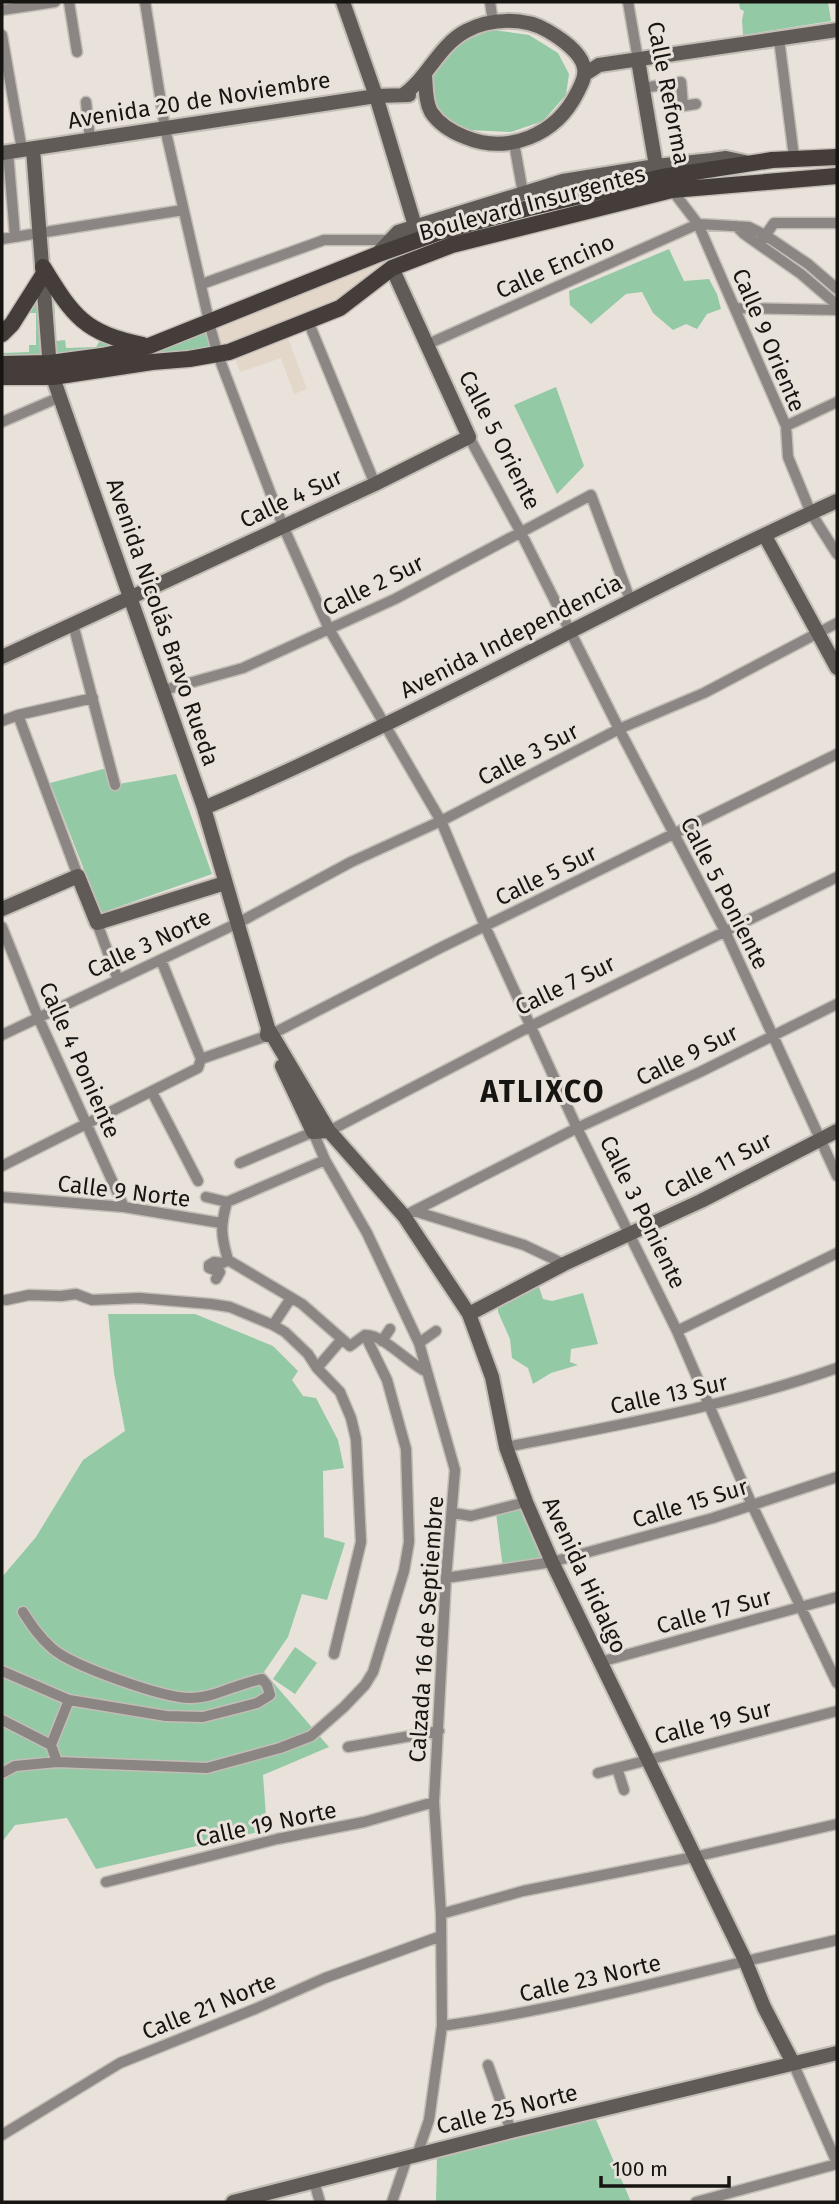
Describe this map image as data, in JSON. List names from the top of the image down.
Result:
{
  "streets": {
    "main road": ["Boulevard Insurgentes"],
    "street": [
      "Calle Reforma",
      "Avenida 20 de Noviembre",
      "Calle Encino",
      "Calle 9 Oriente",
      "Calle 5 Oriente",
      "Calle 4 Sur",
      "Calle 2 Sur",
      "Avenida Nicolás Bravo Rueda",
      "Avenida Independencia",
      "Calle 3 Sur",
      "Calle 5 Sur",
      "Calle 5 Poniente",
      "Calle 3 Norte",
      "Calle 7 Sur",
      "Calle 9 Sur",
      "Calle 4 Poniente",
      "Calle 11 Sur",
      "Calle 9 Norte",
      "Calle 3 Poniente",
      "Calle 13 Sur",
      "Calle 15 Sur",
      "Avenida Hidalgo",
      "Calle 17 Sur",
      "Calzada 16 de Septiembre",
      "Calle 19 Sur",
      "Calle 19 Norte",
      "Calle 23 Norte",
      "Calle 21 Norte",
      "Calle 25 Norte"
    ]
  },
  "crossings": [
    ["Calle Reforma", "Boulevard Insurgentes"],
    ["Calle Reforma", "Calle 9 Oriente"],
    ["Avenida 20 de Noviembre", "Avenida Nicolás Bravo Rueda"],
    ["Avenida 20 de Noviembre", "Calle 3 Poniente"],
    ["Boulevard Insurgentes", "Calle 9 Oriente"],
    ["Boulevard Insurgentes", "Calle 5 Oriente"],
    ["Boulevard Insurgentes", "Avenida Nicolás Bravo Rueda"],
    ["Boulevard Insurgentes", "Calle 3 Poniente"],
    ["Calle Encino", "Calle 9 Oriente"],
    ["Calle Encino", "Calle 5 Oriente"],
    ["Calle 9 Oriente", "Avenida Independencia"],
    ["Calle 5 Oriente", "Calle 4 Sur"],
    ["Calle 5 Oriente", "Calle 2 Sur"],
    ["Calle 5 Oriente", "Avenida Independencia"],
    ["Calle 5 Oriente", "Calle 5 Poniente"],
    ["Calle 4 Sur", "Avenida Nicolás Bravo Rueda"],
    ["Calle 4 Sur", "Calle 3 Poniente"],
    ["Calle 2 Sur", "Avenida Nicolás Bravo Rueda"],
    ["Calle 2 Sur", "Avenida Independencia"],
    ["Calle 2 Sur", "Calle 3 Poniente"],
    ["Avenida Nicolás Bravo Rueda", "Avenida Independencia"],
    ["Avenida Nicolás Bravo Rueda", "Avenida Hidalgo"],
    ["Avenida Independencia", "Calle 5 Poniente"],
    ["Avenida Independencia", "Calle 3 Poniente"],
    ["Calle 3 Sur", "Calle 5 Poniente"],
    ["Calle 3 Sur", "Calle 3 Norte"],
    ["Calle 3 Sur", "Calle 3 Poniente"],
    ["Calle 3 Sur", "Avenida Hidalgo"],
    ["Calle 5 Sur", "Calle 5 Poniente"],
    ["Calle 5 Sur", "Calle 4 Poniente"],
    ["Calle 5 Sur", "Calle 3 Poniente"],
    ["Calle 5 Sur", "Avenida Hidalgo"],
    ["Calle 5 Poniente", "Calle 7 Sur"],
    ["Calle 5 Poniente", "Calle 9 Sur"],
    ["Calle 5 Poniente", "Calle 11 Sur"],
    ["Calle 3 Norte", "Calle 4 Poniente"],
    ["Calle 3 Norte", "Avenida Hidalgo"],
    ["Calle 7 Sur", "Calle 3 Poniente"],
    ["Calle 7 Sur", "Avenida Hidalgo"],
    ["Calle 7 Sur", "Calzada 16 de Septiembre"],
    ["Calle 9 Sur", "Calle 3 Poniente"],
    ["Calle 9 Sur", "Avenida Hidalgo"],
    ["Calle 4 Poniente", "Calle 9 Norte"],
    ["Calle 11 Sur", "Calle 3 Poniente"],
    ["Calle 11 Sur", "Avenida Hidalgo"],
    ["Calle 3 Poniente", "Calle 13 Sur"],
    ["Calle 3 Poniente", "Calle 15 Sur"],
    ["Calle 3 Poniente", "Calle 17 Sur"],
    ["Calle 13 Sur", "Avenida Hidalgo"],
    ["Calle 15 Sur", "Avenida Hidalgo"],
    ["Calle 15 Sur", "Calzada 16 de Septiembre"],
    ["Avenida Hidalgo", "Calle 17 Sur"],
    ["Avenida Hidalgo", "Calzada 16 de Septiembre"],
    ["Avenida Hidalgo", "Calle 19 Sur"],
    ["Avenida Hidalgo", "Calle 23 Norte"],
    ["Avenida Hidalgo", "Calle 25 Norte"],
    ["Calzada 16 de Septiembre", "Calle 19 Norte"],
    ["Calzada 16 de Septiembre", "Calle 23 Norte"],
    ["Calzada 16 de Septiembre", "Calle 21 Norte"],
    ["Calzada 16 de Septiembre", "Calle 25 Norte"]
  ],
  "districts": ["ATLIXCO"],
  "scale_bar": "100 m"
}
